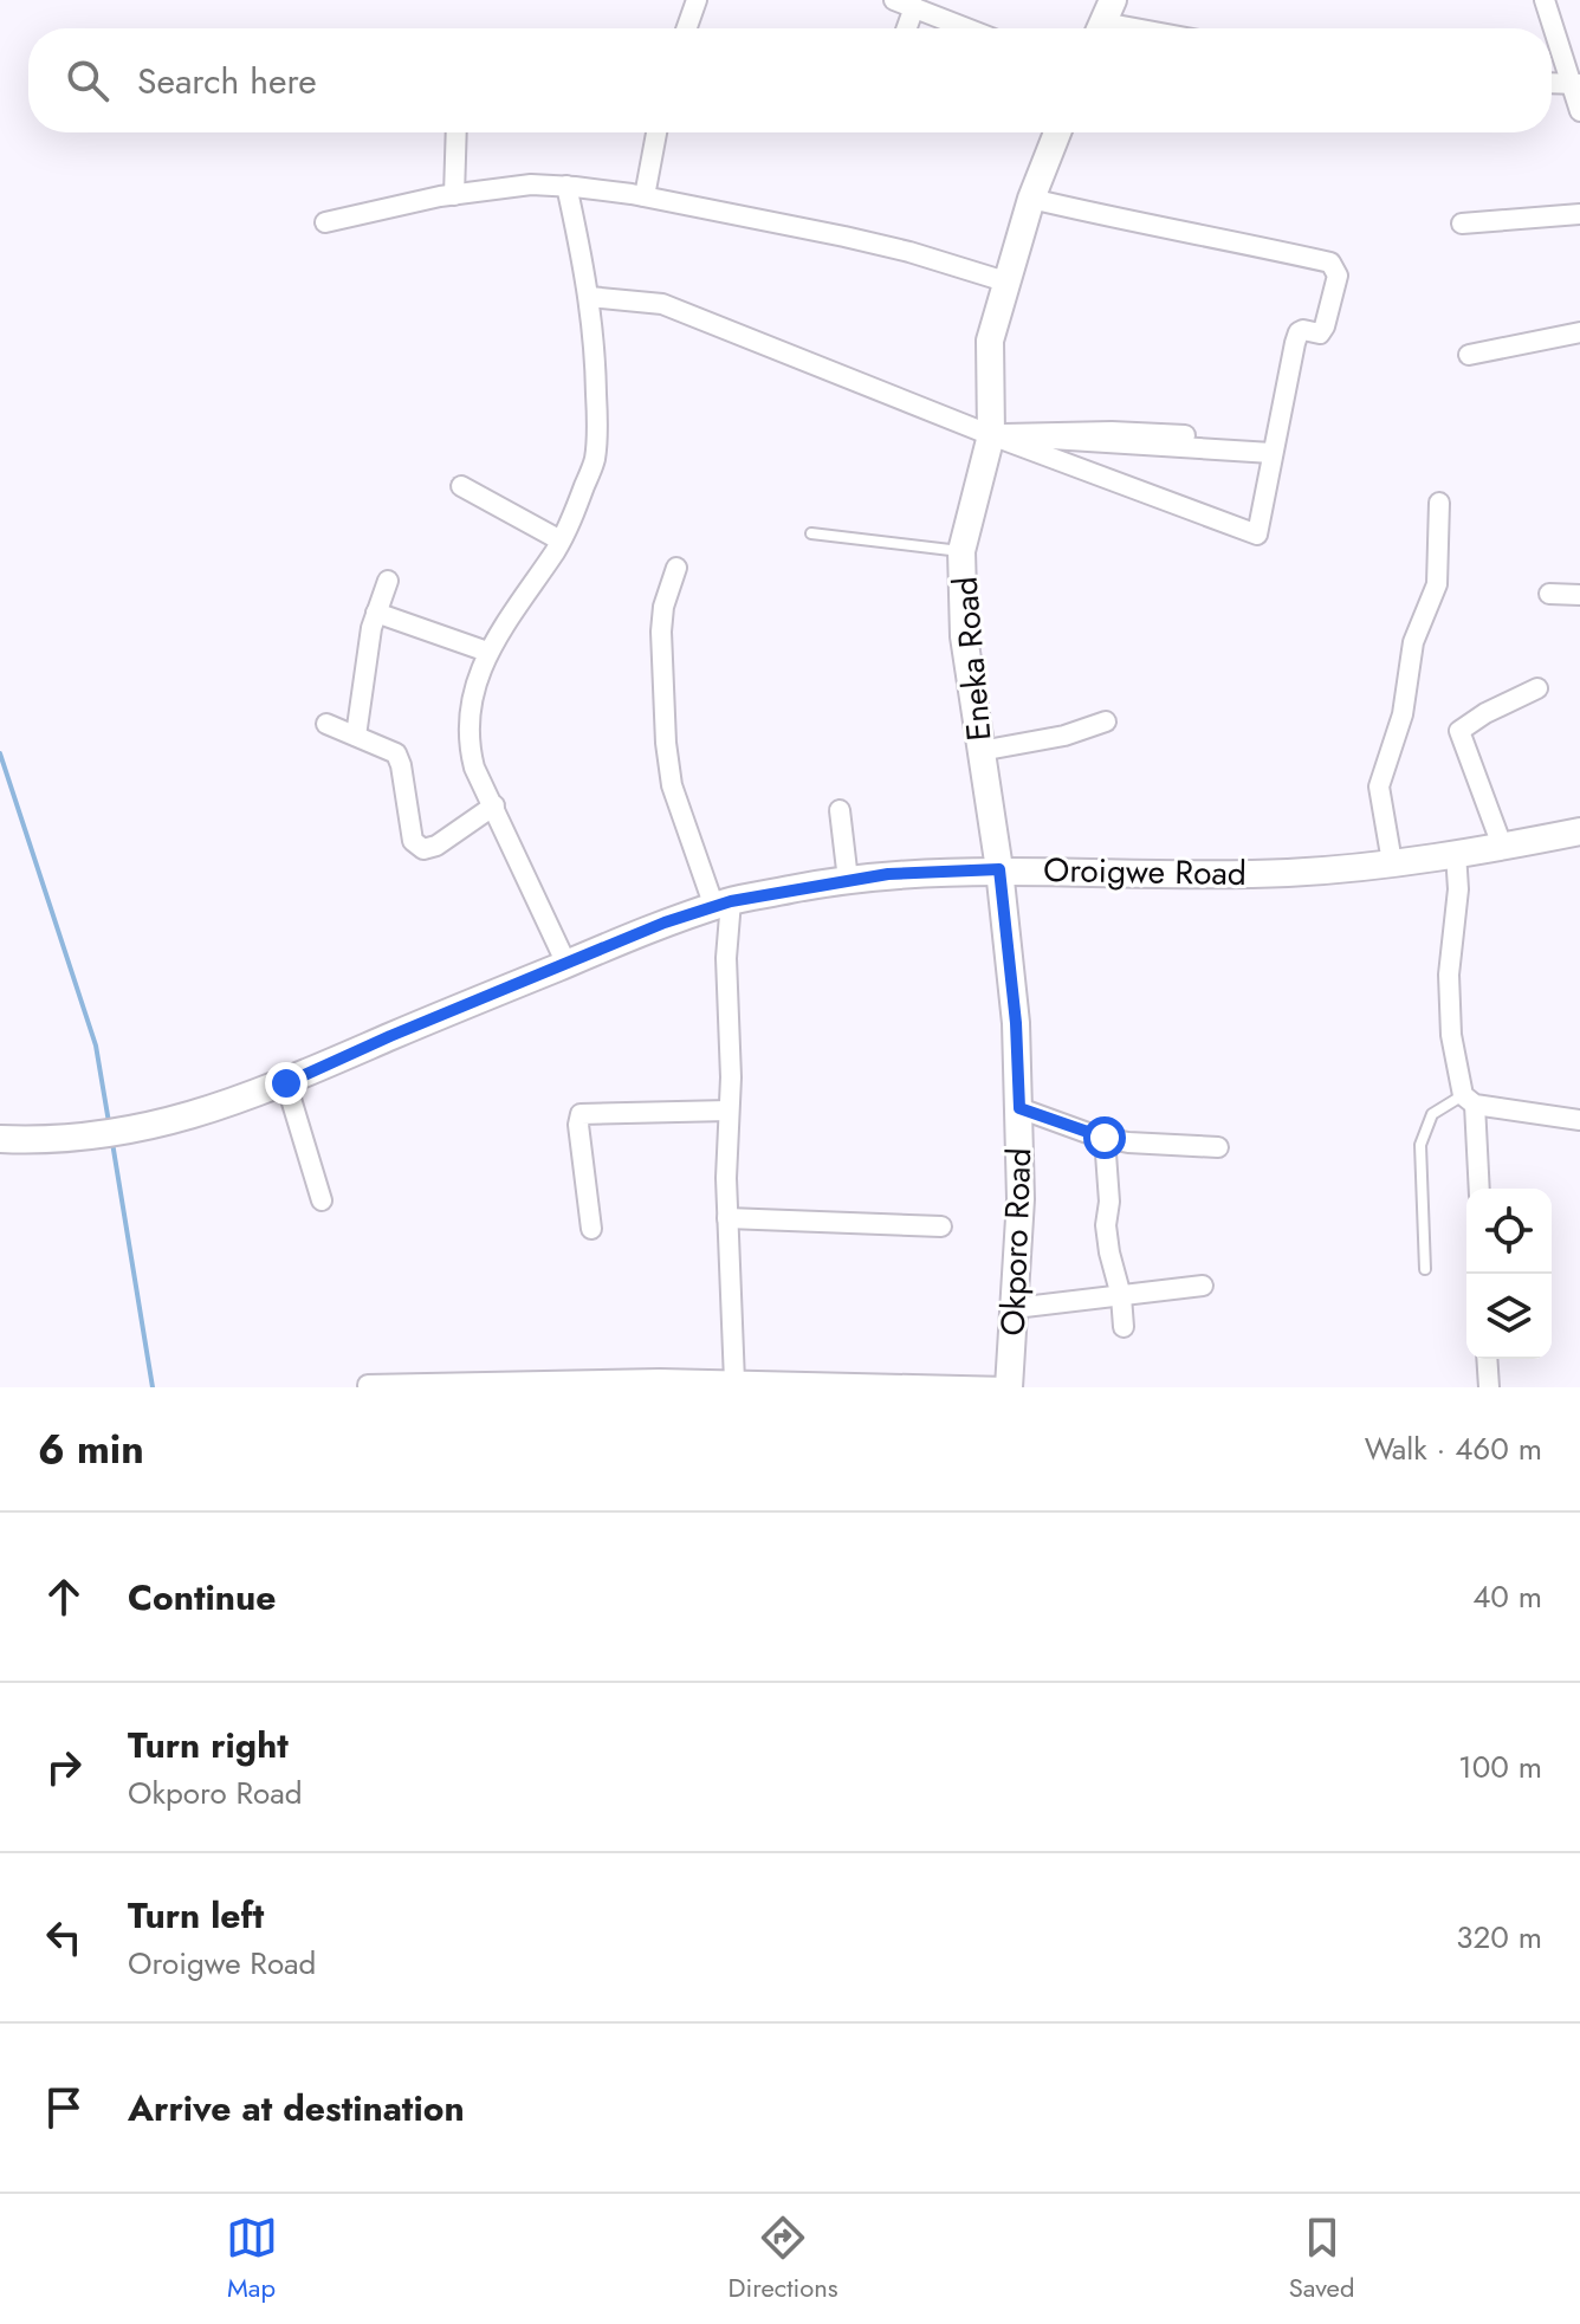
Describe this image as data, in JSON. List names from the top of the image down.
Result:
{
  "streets": {
    "street": ["Eneka Road", "Oroigwe Road", "Okporo Road"]
  },
  "crossings": [
    ["Eneka Road", "Oroigwe Road"],
    ["Eneka Road", "Okporo Road"],
    ["Oroigwe Road", "Okporo Road"]
  ],
  "page": {
    "search": "Search here",
    "heading": ["6 min", "Walk · 460 m"],
    "list": [
      ["Continue", "40 m"],
      ["Turn right", "Okporo Road", "100 m"],
      ["Turn left", "Oroigwe Road", "320 m"],
      "Arrive at destination"
    ],
    "nav": ["Map", "Directions", "Saved"]
  }
}
